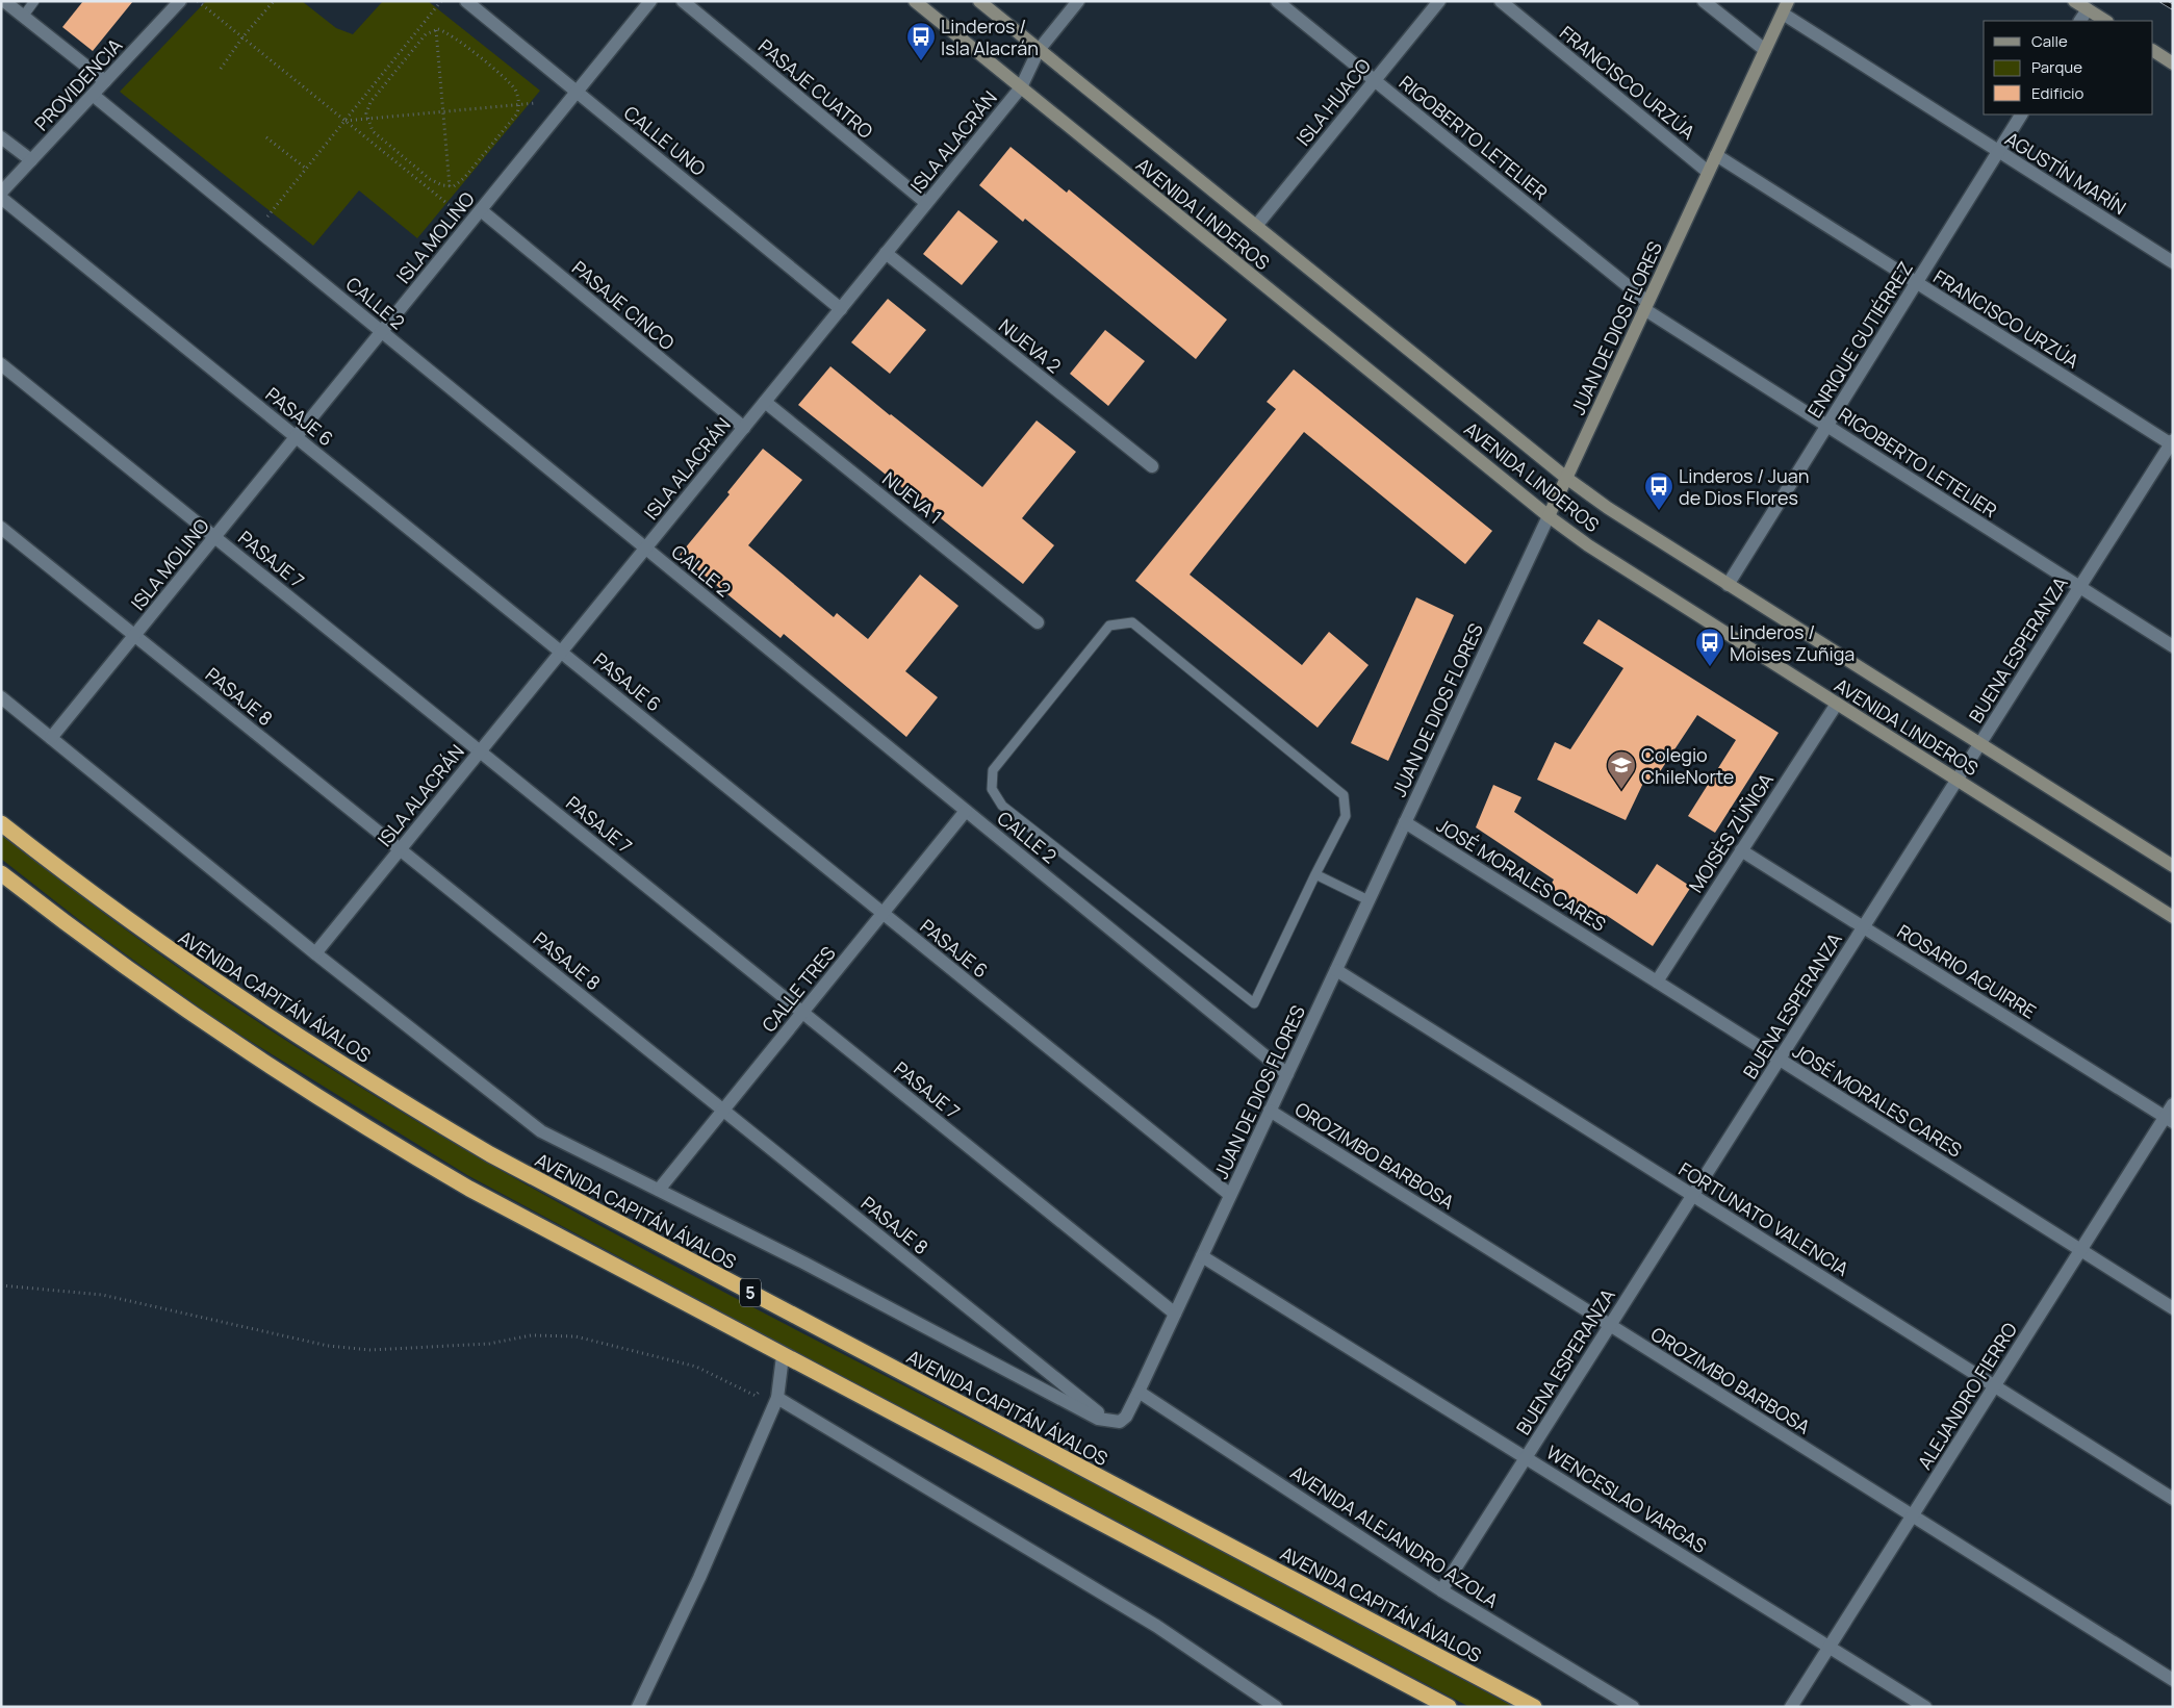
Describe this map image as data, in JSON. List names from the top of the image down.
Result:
{
  "streets": {
    "highway": ["AVENIDA CAPITÁN ÁVALOS", "5"],
    "street": [
      "FRANCISCO URZÚA",
      "PROVIDENCIA",
      "PASAJE CUATRO",
      "ISLA HUACO",
      "RIGOBERTO LETELIER",
      "CALLE UNO",
      "ISLA ALACRÁN",
      "AGUSTÍN MARÍN",
      "AVENIDA LINDEROS",
      "ISLA MOLINO",
      "CALLE 2",
      "PASAJE CINCO",
      "JUAN DE DIOS FLORES",
      "ENRIQUE GUTIÉRREZ",
      "NUEVA 2",
      "PASAJE 6",
      "NUEVA 1",
      "PASAJE 7",
      "BUENA ESPERANZA",
      "PASAJE 8",
      "MOISÈS ZÙÑIGA",
      "JOSÉ MORALES CARES",
      "ROSARIO AGUIRRE",
      "CALLE TRES",
      "OROZIMBO BARBOSA",
      "FORTUNATO VALENCIA",
      "ALEJANDRO FIERRO",
      "WENCESLAO VARGAS",
      "AVENIDA ALEJANDRO AZOLA"
    ]
  },
  "crossings": [
    ["FRANCISCO URZÚA", "JUAN DE DIOS FLORES"],
    ["FRANCISCO URZÚA", "ENRIQUE GUTIÉRREZ"],
    ["FRANCISCO URZÚA", "BUENA ESPERANZA"],
    ["PROVIDENCIA", "CALLE 2"],
    ["PASAJE CUATRO", "ISLA ALACRÁN"],
    ["ISLA HUACO", "RIGOBERTO LETELIER"],
    ["ISLA HUACO", "AVENIDA LINDEROS"],
    ["RIGOBERTO LETELIER", "JUAN DE DIOS FLORES"],
    ["RIGOBERTO LETELIER", "ENRIQUE GUTIÉRREZ"],
    ["RIGOBERTO LETELIER", "BUENA ESPERANZA"],
    ["CALLE UNO", "ISLA ALACRÁN"],
    ["CALLE UNO", "ISLA MOLINO"],
    ["ISLA ALACRÁN", "AVENIDA LINDEROS"],
    ["ISLA ALACRÁN", "CALLE 2"],
    ["ISLA ALACRÁN", "PASAJE CINCO"],
    ["ISLA ALACRÁN", "NUEVA 2"],
    ["ISLA ALACRÁN", "PASAJE 6"],
    ["ISLA ALACRÁN", "NUEVA 1"],
    ["ISLA ALACRÁN", "PASAJE 7"],
    ["ISLA ALACRÁN", "PASAJE 8"],
    ["ISLA ALACRÁN", "AVENIDA CAPITÁN ÁVALOS"],
    ["AGUSTÍN MARÍN", "JUAN DE DIOS FLORES"],
    ["AGUSTÍN MARÍN", "ENRIQUE GUTIÉRREZ"],
    ["AVENIDA LINDEROS", "JUAN DE DIOS FLORES"],
    ["AVENIDA LINDEROS", "ENRIQUE GUTIÉRREZ"],
    ["AVENIDA LINDEROS", "BUENA ESPERANZA"],
    ["AVENIDA LINDEROS", "MOISÈS ZÙÑIGA"],
    ["ISLA MOLINO", "CALLE 2"],
    ["ISLA MOLINO", "PASAJE CINCO"],
    ["ISLA MOLINO", "PASAJE 6"],
    ["ISLA MOLINO", "PASAJE 7"],
    ["ISLA MOLINO", "PASAJE 8"],
    ["ISLA MOLINO", "AVENIDA CAPITÁN ÁVALOS"],
    ["CALLE 2", "JUAN DE DIOS FLORES"],
    ["CALLE 2", "CALLE TRES"],
    ["JUAN DE DIOS FLORES", "PASAJE 6"],
    ["JUAN DE DIOS FLORES", "PASAJE 7"],
    ["JUAN DE DIOS FLORES", "PASAJE 8"],
    ["JUAN DE DIOS FLORES", "JOSÉ MORALES CARES"],
    ["JUAN DE DIOS FLORES", "AVENIDA CAPITÁN ÁVALOS"],
    ["JUAN DE DIOS FLORES", "OROZIMBO BARBOSA"],
    ["JUAN DE DIOS FLORES", "FORTUNATO VALENCIA"],
    ["JUAN DE DIOS FLORES", "WENCESLAO VARGAS"],
    ["JUAN DE DIOS FLORES", "AVENIDA ALEJANDRO AZOLA"],
    ["PASAJE 6", "CALLE TRES"],
    ["PASAJE 7", "CALLE TRES"],
    ["BUENA ESPERANZA", "JOSÉ MORALES CARES"],
    ["BUENA ESPERANZA", "ROSARIO AGUIRRE"],
    ["BUENA ESPERANZA", "OROZIMBO BARBOSA"],
    ["BUENA ESPERANZA", "FORTUNATO VALENCIA"],
    ["BUENA ESPERANZA", "WENCESLAO VARGAS"],
    ["BUENA ESPERANZA", "AVENIDA ALEJANDRO AZOLA"],
    ["PASAJE 8", "CALLE TRES"],
    ["PASAJE 8", "AVENIDA CAPITÁN ÁVALOS"],
    ["MOISÈS ZÙÑIGA", "JOSÉ MORALES CARES"],
    ["MOISÈS ZÙÑIGA", "ROSARIO AGUIRRE"],
    ["JOSÉ MORALES CARES", "ALEJANDRO FIERRO"],
    ["ROSARIO AGUIRRE", "ALEJANDRO FIERRO"],
    ["CALLE TRES", "AVENIDA CAPITÁN ÁVALOS"],
    ["OROZIMBO BARBOSA", "ALEJANDRO FIERRO"],
    ["FORTUNATO VALENCIA", "ALEJANDRO FIERRO"],
    ["ALEJANDRO FIERRO", "WENCESLAO VARGAS"]
  ],
  "places": {
    "bus stop": ["Linderos / Isla Alacrán", "Linderos / Juan de Dios Flores", "Linderos / Moises Zuñiga"],
    "school or university": ["Colegio ChileNorte"]
  },
  "legend": ["Calle", "Parque", "Edificio"]
}
